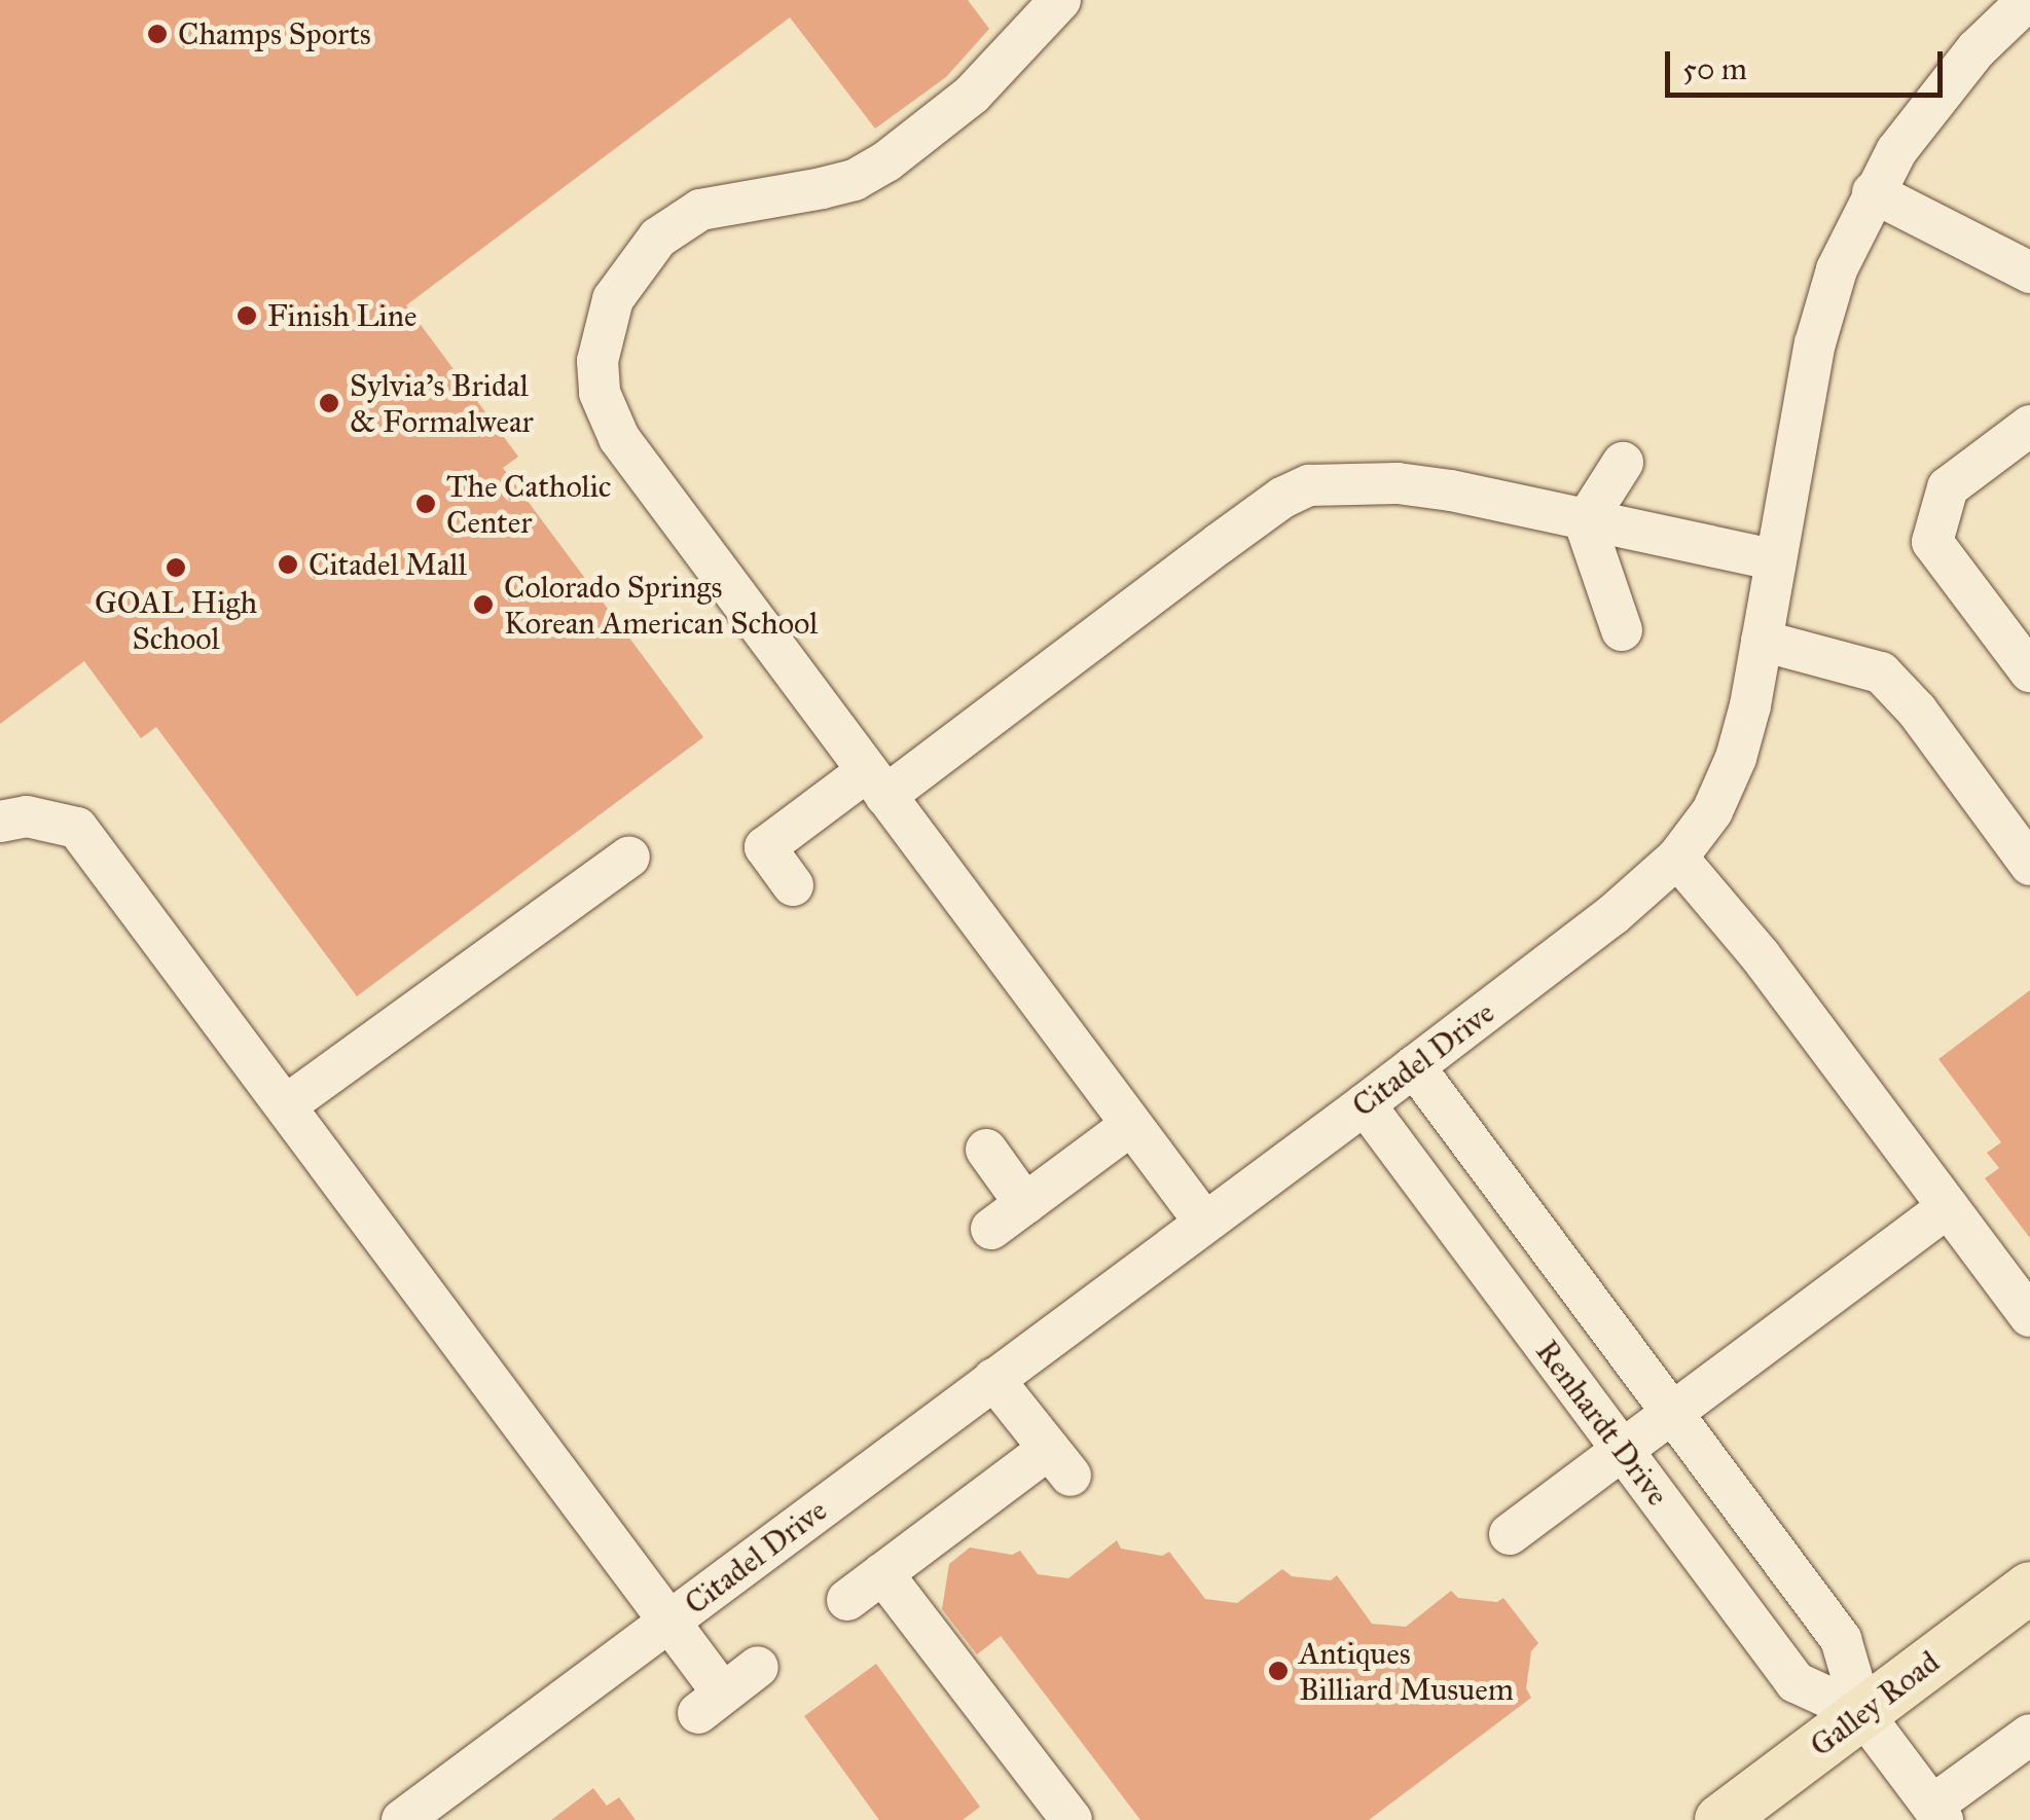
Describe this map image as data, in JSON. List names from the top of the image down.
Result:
{
  "streets": {
    "main road": ["Galley Road"],
    "street": ["Citadel Drive", "Renhardt Drive"]
  },
  "crossings": [
    ["Citadel Drive", "Renhardt Drive"],
    ["Renhardt Drive", "Galley Road"]
  ],
  "places": [
    "Champs Sports",
    "Finish Line",
    "Sylvia's Bridal & Formalwear",
    "The Catholic Center",
    "Citadel Mall",
    "GOAL High School",
    "Colorado Springs Korean American School",
    "Antiques Billiard Musuem"
  ],
  "scale_bar": "50 m"
}
